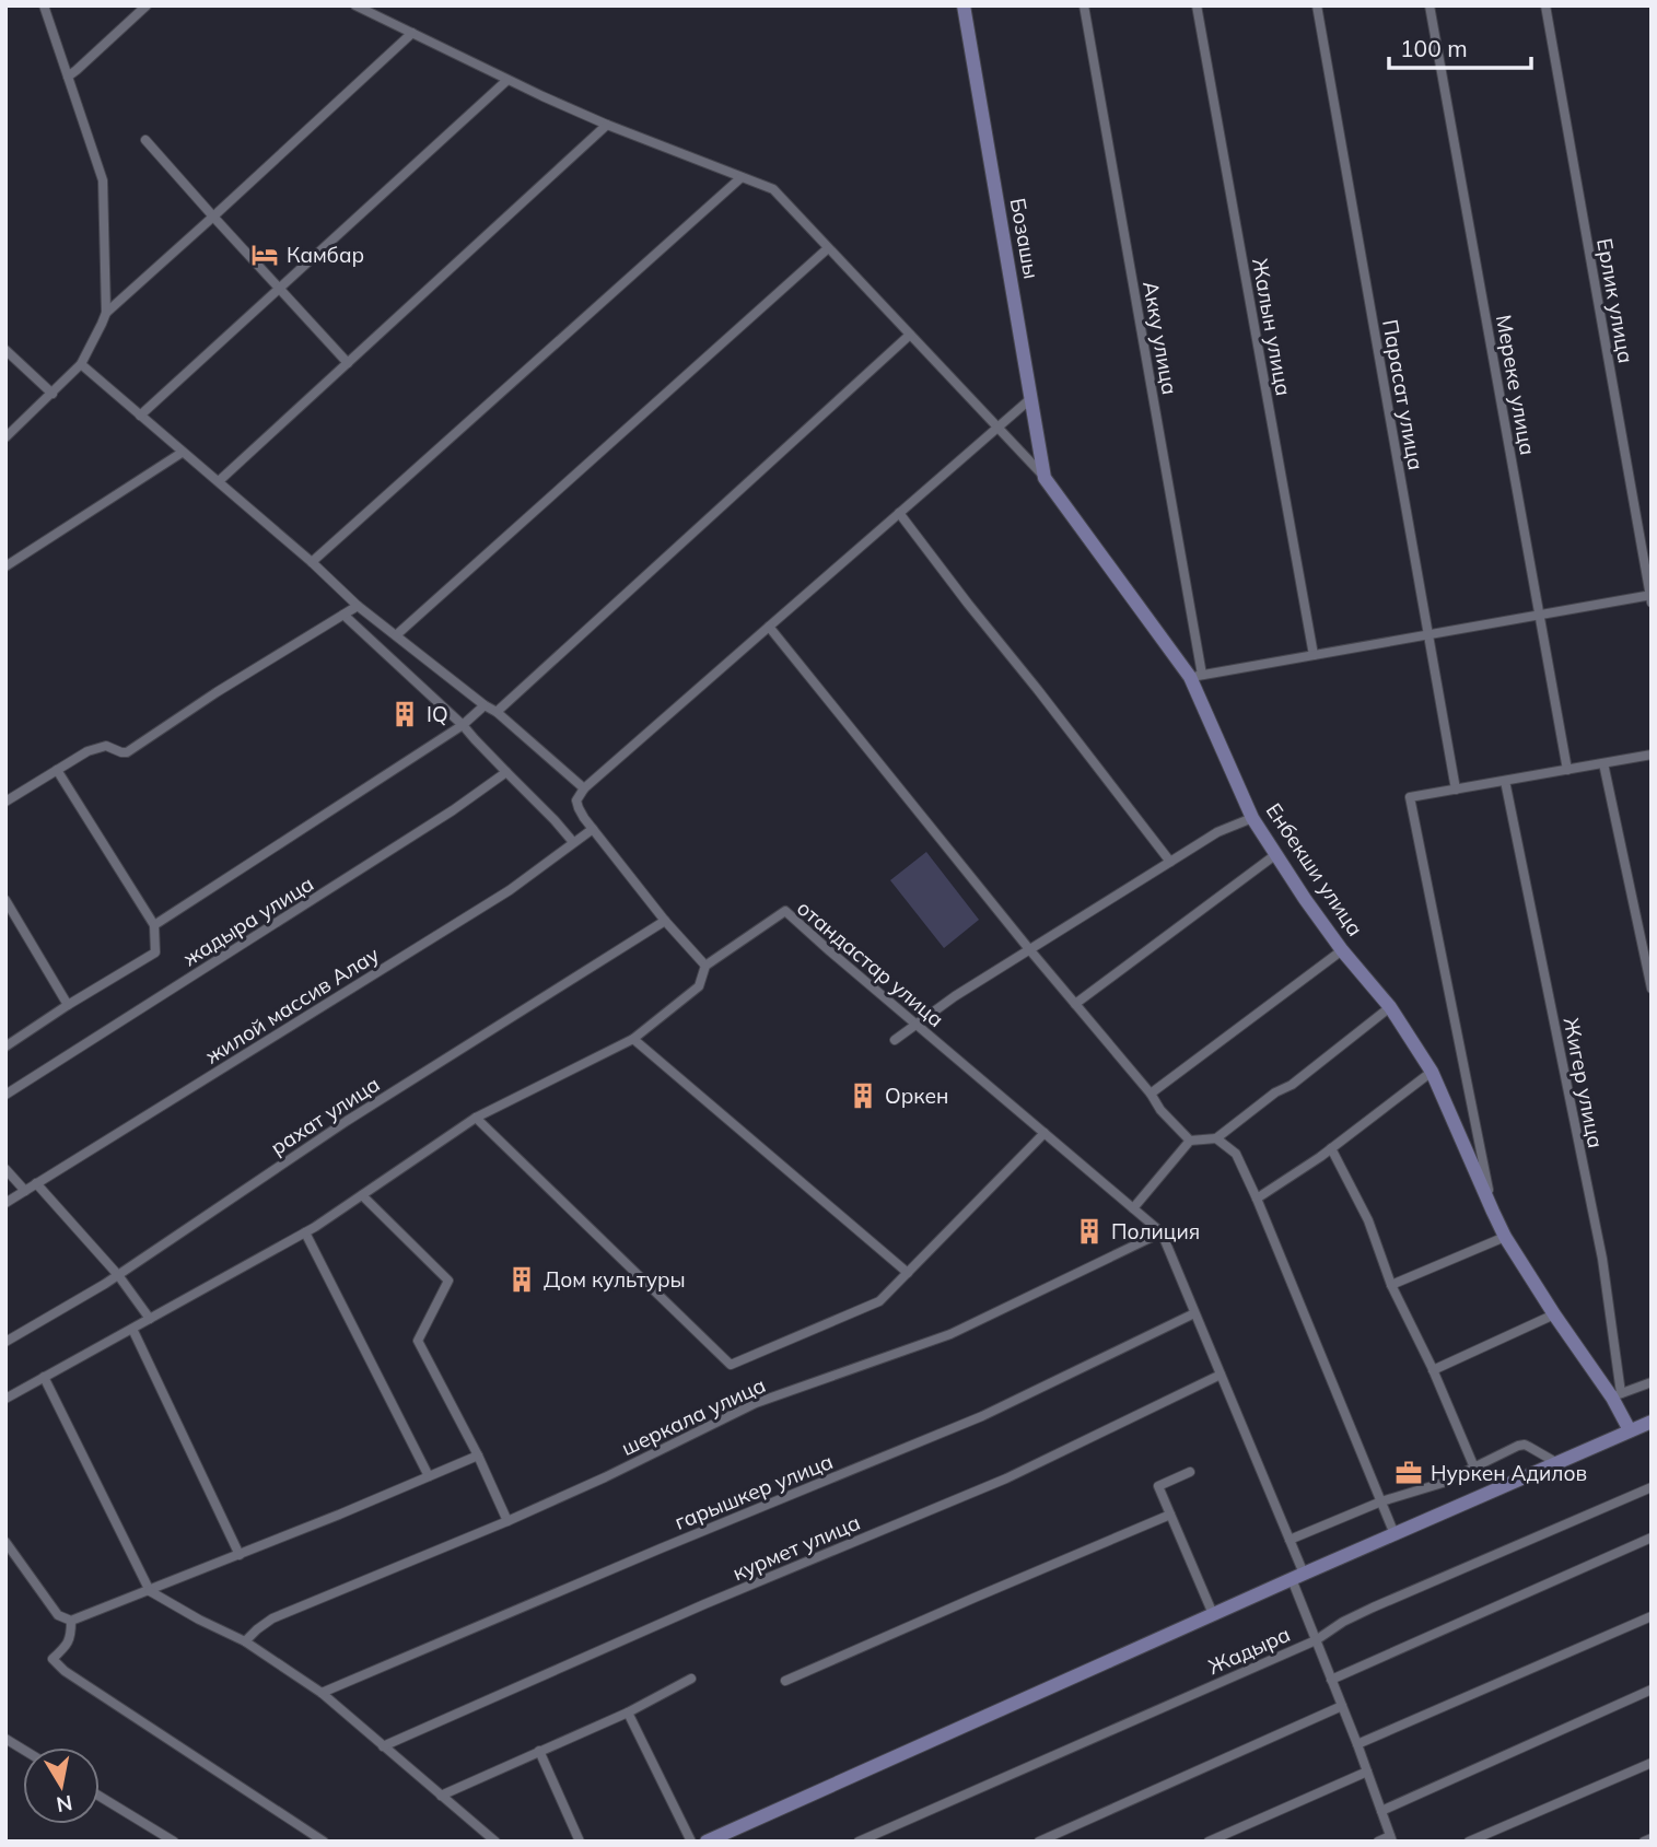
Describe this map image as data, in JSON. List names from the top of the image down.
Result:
{
  "streets": {
    "street": [
      "Бозашы",
      "Ерлик улица",
      "Жалын улица",
      "Акку улица",
      "Мереке улица",
      "Парасат улица",
      "Енбекши улица",
      "жадыра улица",
      "отандастар улица",
      "жилой массив Алау",
      "Жигер улица",
      "рахат улица",
      "шеркала улица",
      "гарышкер улица",
      "курмет улица",
      "Жадыра"
    ]
  },
  "crossings": [
    ["Бозашы", "Енбекши улица"],
    ["Акку улица", "Енбекши улица"],
    ["Парасат улица", "Енбекши улица"],
    ["Енбекши улица", "Жигер улица"],
    ["отандастар улица", "шеркала улица"]
  ],
  "places": {
    "hotel": ["Камбар"],
    "building": [
      "IQ",
      "Оркен",
      "Полиция",
      "Дом культуры"
    ],
    "office": ["Нуркен Адилов"]
  },
  "scale_bar": "100 m",
  "north": "bottom"
}
